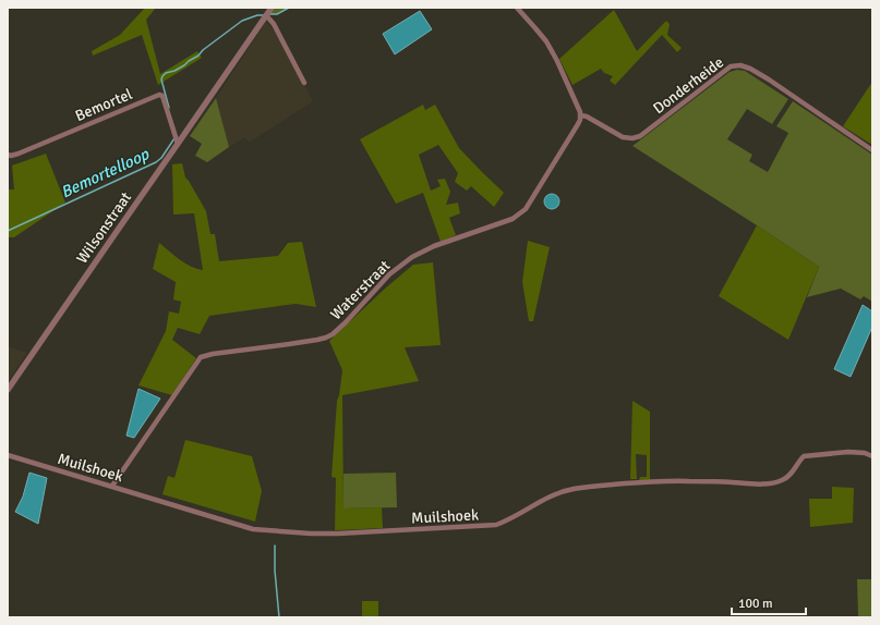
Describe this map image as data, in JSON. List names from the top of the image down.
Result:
{
  "streets": {
    "street": [
      "Donderheide",
      "Bemortel",
      "Wilsonstraat",
      "Waterstraat",
      "Muilshoek"
    ]
  },
  "crossings": [
    ["Donderheide", "Waterstraat"],
    ["Bemortel", "Wilsonstraat"],
    ["Waterstraat", "Muilshoek"]
  ],
  "water": ["Bemortelloop"],
  "scale_bar": "100 m"
}
